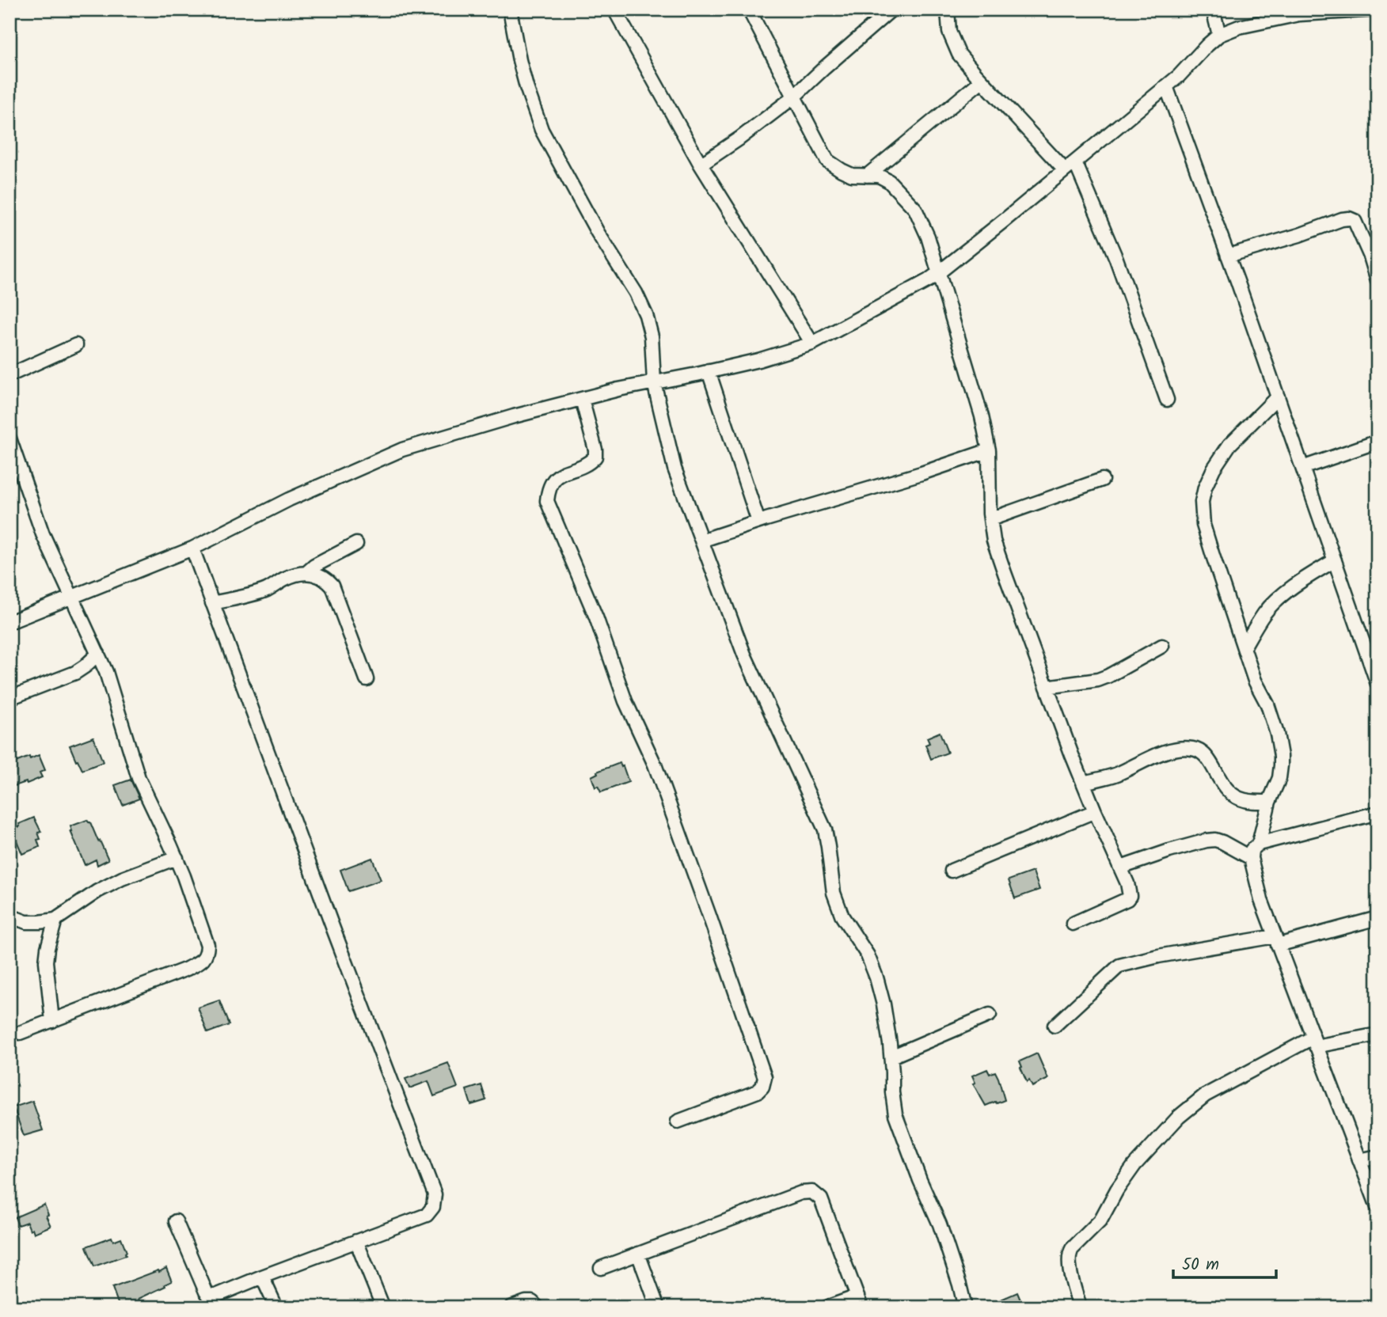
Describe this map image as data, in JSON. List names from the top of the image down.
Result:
{
  "scale_bar": "50 m"
}
